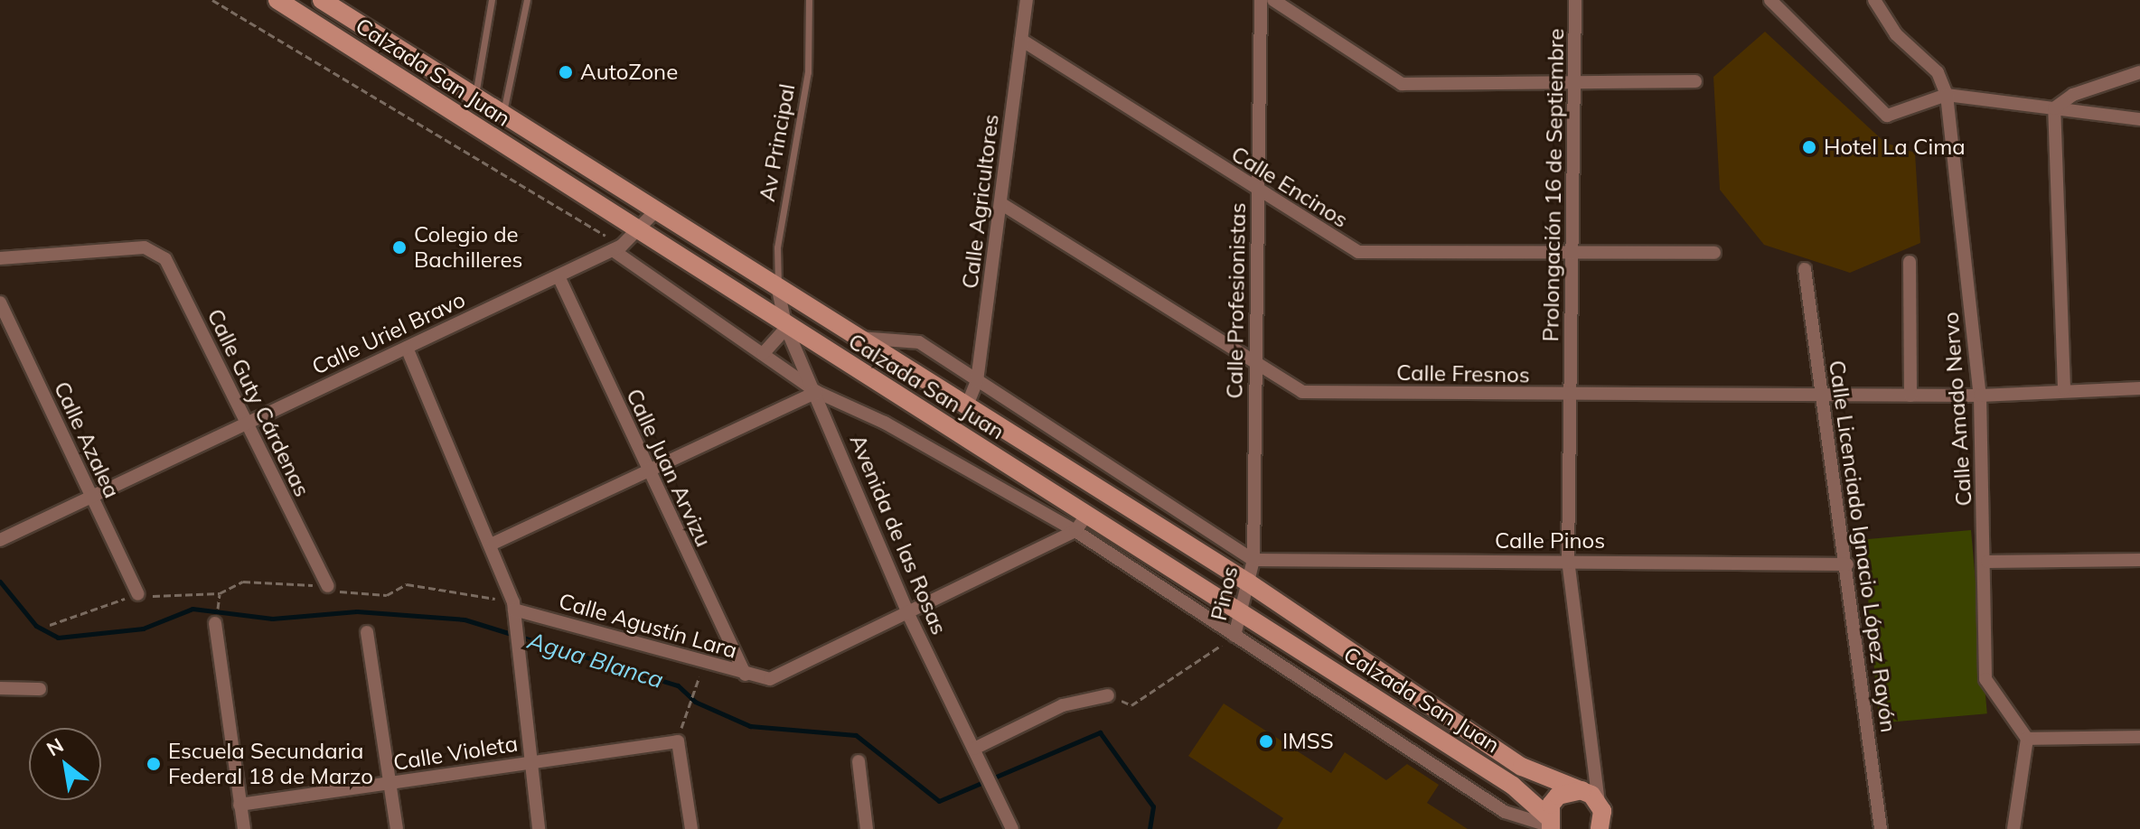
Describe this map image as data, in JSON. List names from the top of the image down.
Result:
{
  "streets": {
    "main road": ["Calzada San Juan"],
    "street": [
      "Prolongación 16 de Septiembre",
      "Calle Encinos",
      "Calle Agricultores",
      "Calle Profesionistas",
      "Calle Uriel Bravo",
      "Calle Fresnos",
      "Calle Guty Cárdenas",
      "Calle Amado Nervo",
      "Calle Azalea",
      "Calle Juan Arvizu",
      "Avenida de las Rosas",
      "Calle Pinos",
      "Calle Licenciado Ignacio López Rayón",
      "Pinos",
      "Calle Agustín Lara",
      "Calle Violeta"
    ],
    "lane": ["Av Principal"]
  },
  "crossings": [
    ["Calzada San Juan", "Av Principal"],
    ["Calzada San Juan", "Prolongación 16 de Septiembre"],
    ["Calzada San Juan", "Calle Agricultores"],
    ["Calzada San Juan", "Calle Uriel Bravo"],
    ["Calzada San Juan", "Avenida de las Rosas"],
    ["Calzada San Juan", "Pinos"],
    ["Av Principal", "Avenida de las Rosas"],
    ["Prolongación 16 de Septiembre", "Calle Encinos"],
    ["Prolongación 16 de Septiembre", "Calle Fresnos"],
    ["Prolongación 16 de Septiembre", "Calle Pinos"],
    ["Calle Encinos", "Calle Agricultores"],
    ["Calle Encinos", "Calle Profesionistas"],
    ["Calle Agricultores", "Calle Fresnos"],
    ["Calle Profesionistas", "Calle Fresnos"],
    ["Calle Profesionistas", "Calle Pinos"],
    ["Calle Profesionistas", "Pinos"],
    ["Calle Uriel Bravo", "Calle Guty Cárdenas"],
    ["Calle Uriel Bravo", "Calle Azalea"],
    ["Calle Uriel Bravo", "Calle Juan Arvizu"],
    ["Calle Fresnos", "Calle Amado Nervo"],
    ["Calle Fresnos", "Calle Licenciado Ignacio López Rayón"],
    ["Calle Juan Arvizu", "Calle Agustín Lara"],
    ["Avenida de las Rosas", "Calle Agustín Lara"],
    ["Calle Pinos", "Calle Licenciado Ignacio López Rayón"],
    ["Calle Pinos", "Pinos"]
  ],
  "water": ["Agua Blanca"],
  "places": [
    "AutoZone",
    "Hotel La Cima",
    "Colegio de Bachilleres",
    "IMSS",
    "Escuela Secundaria Federal 18 de Marzo"
  ],
  "north": "top left"
}
